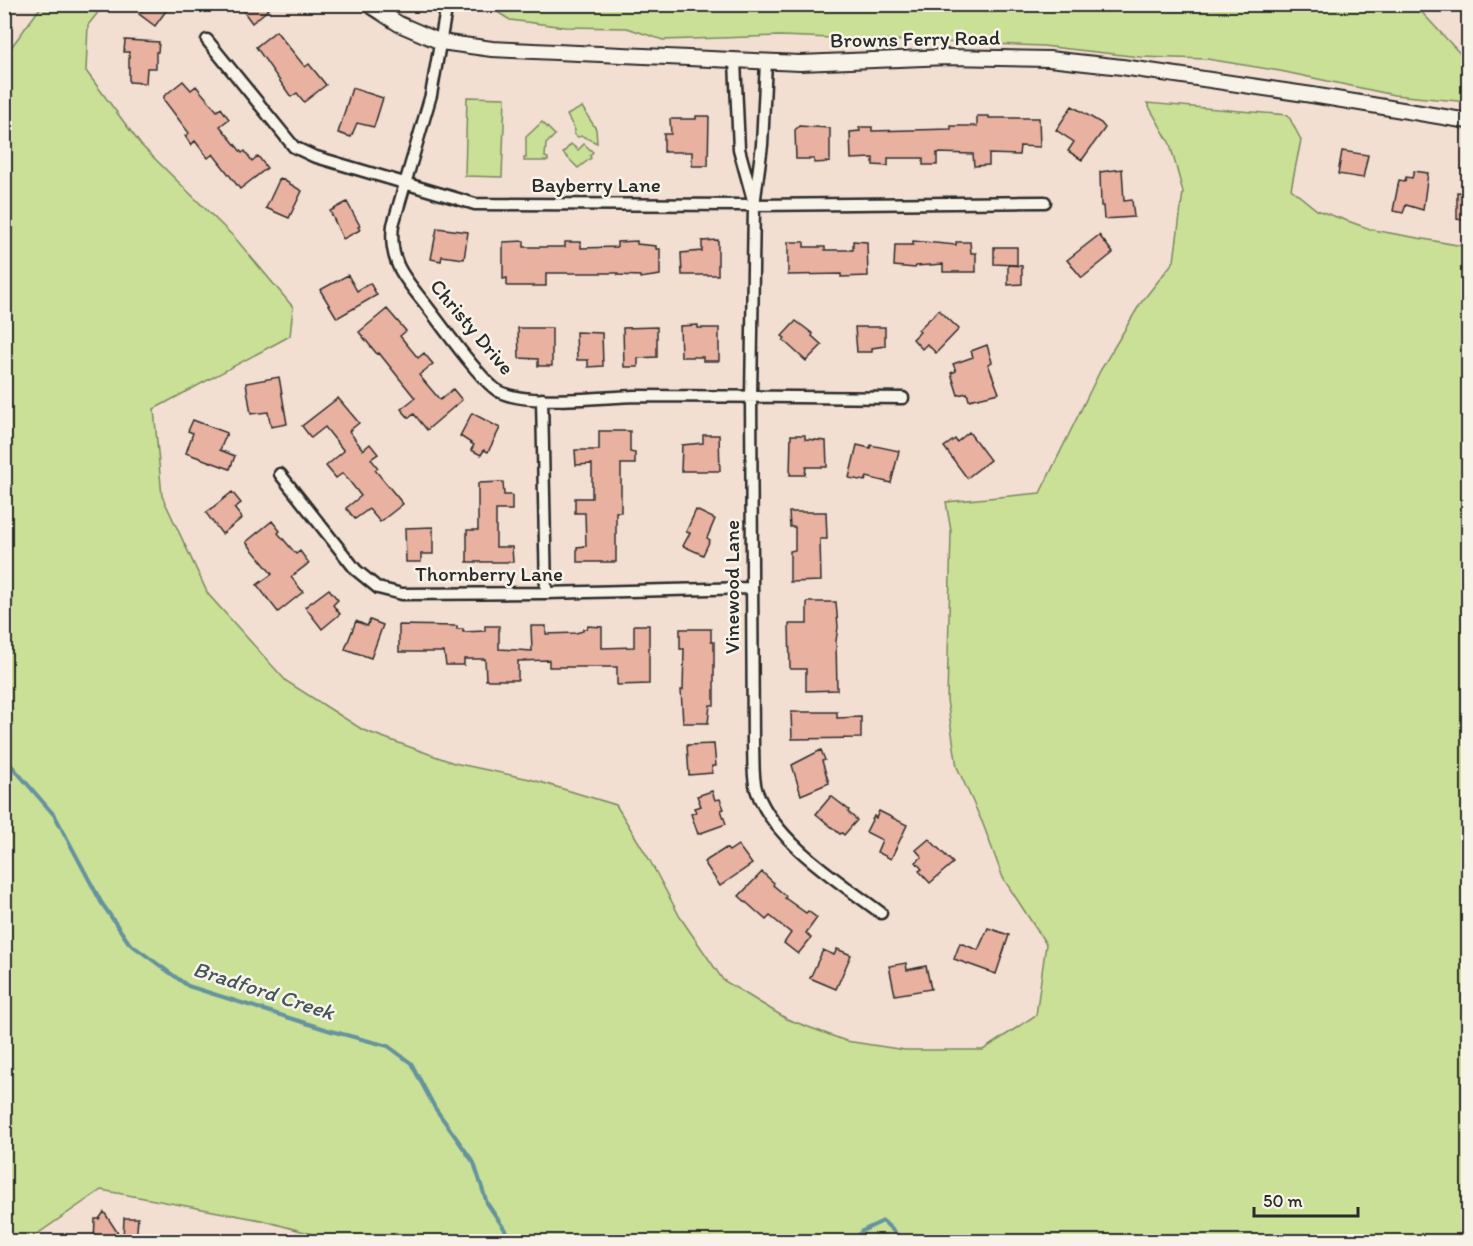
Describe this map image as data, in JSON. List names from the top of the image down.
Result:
{
  "streets": {
    "street": [
      "Browns Ferry Road",
      "Bayberry Lane",
      "Christy Drive",
      "Thornberry Lane",
      "Vinewood Lane"
    ]
  },
  "crossings": [
    ["Browns Ferry Road", "Christy Drive"],
    ["Browns Ferry Road", "Vinewood Lane"],
    ["Bayberry Lane", "Christy Drive"],
    ["Bayberry Lane", "Vinewood Lane"],
    ["Christy Drive", "Vinewood Lane"],
    ["Thornberry Lane", "Vinewood Lane"]
  ],
  "water": ["Bradford Creek"],
  "scale_bar": "50 m"
}
